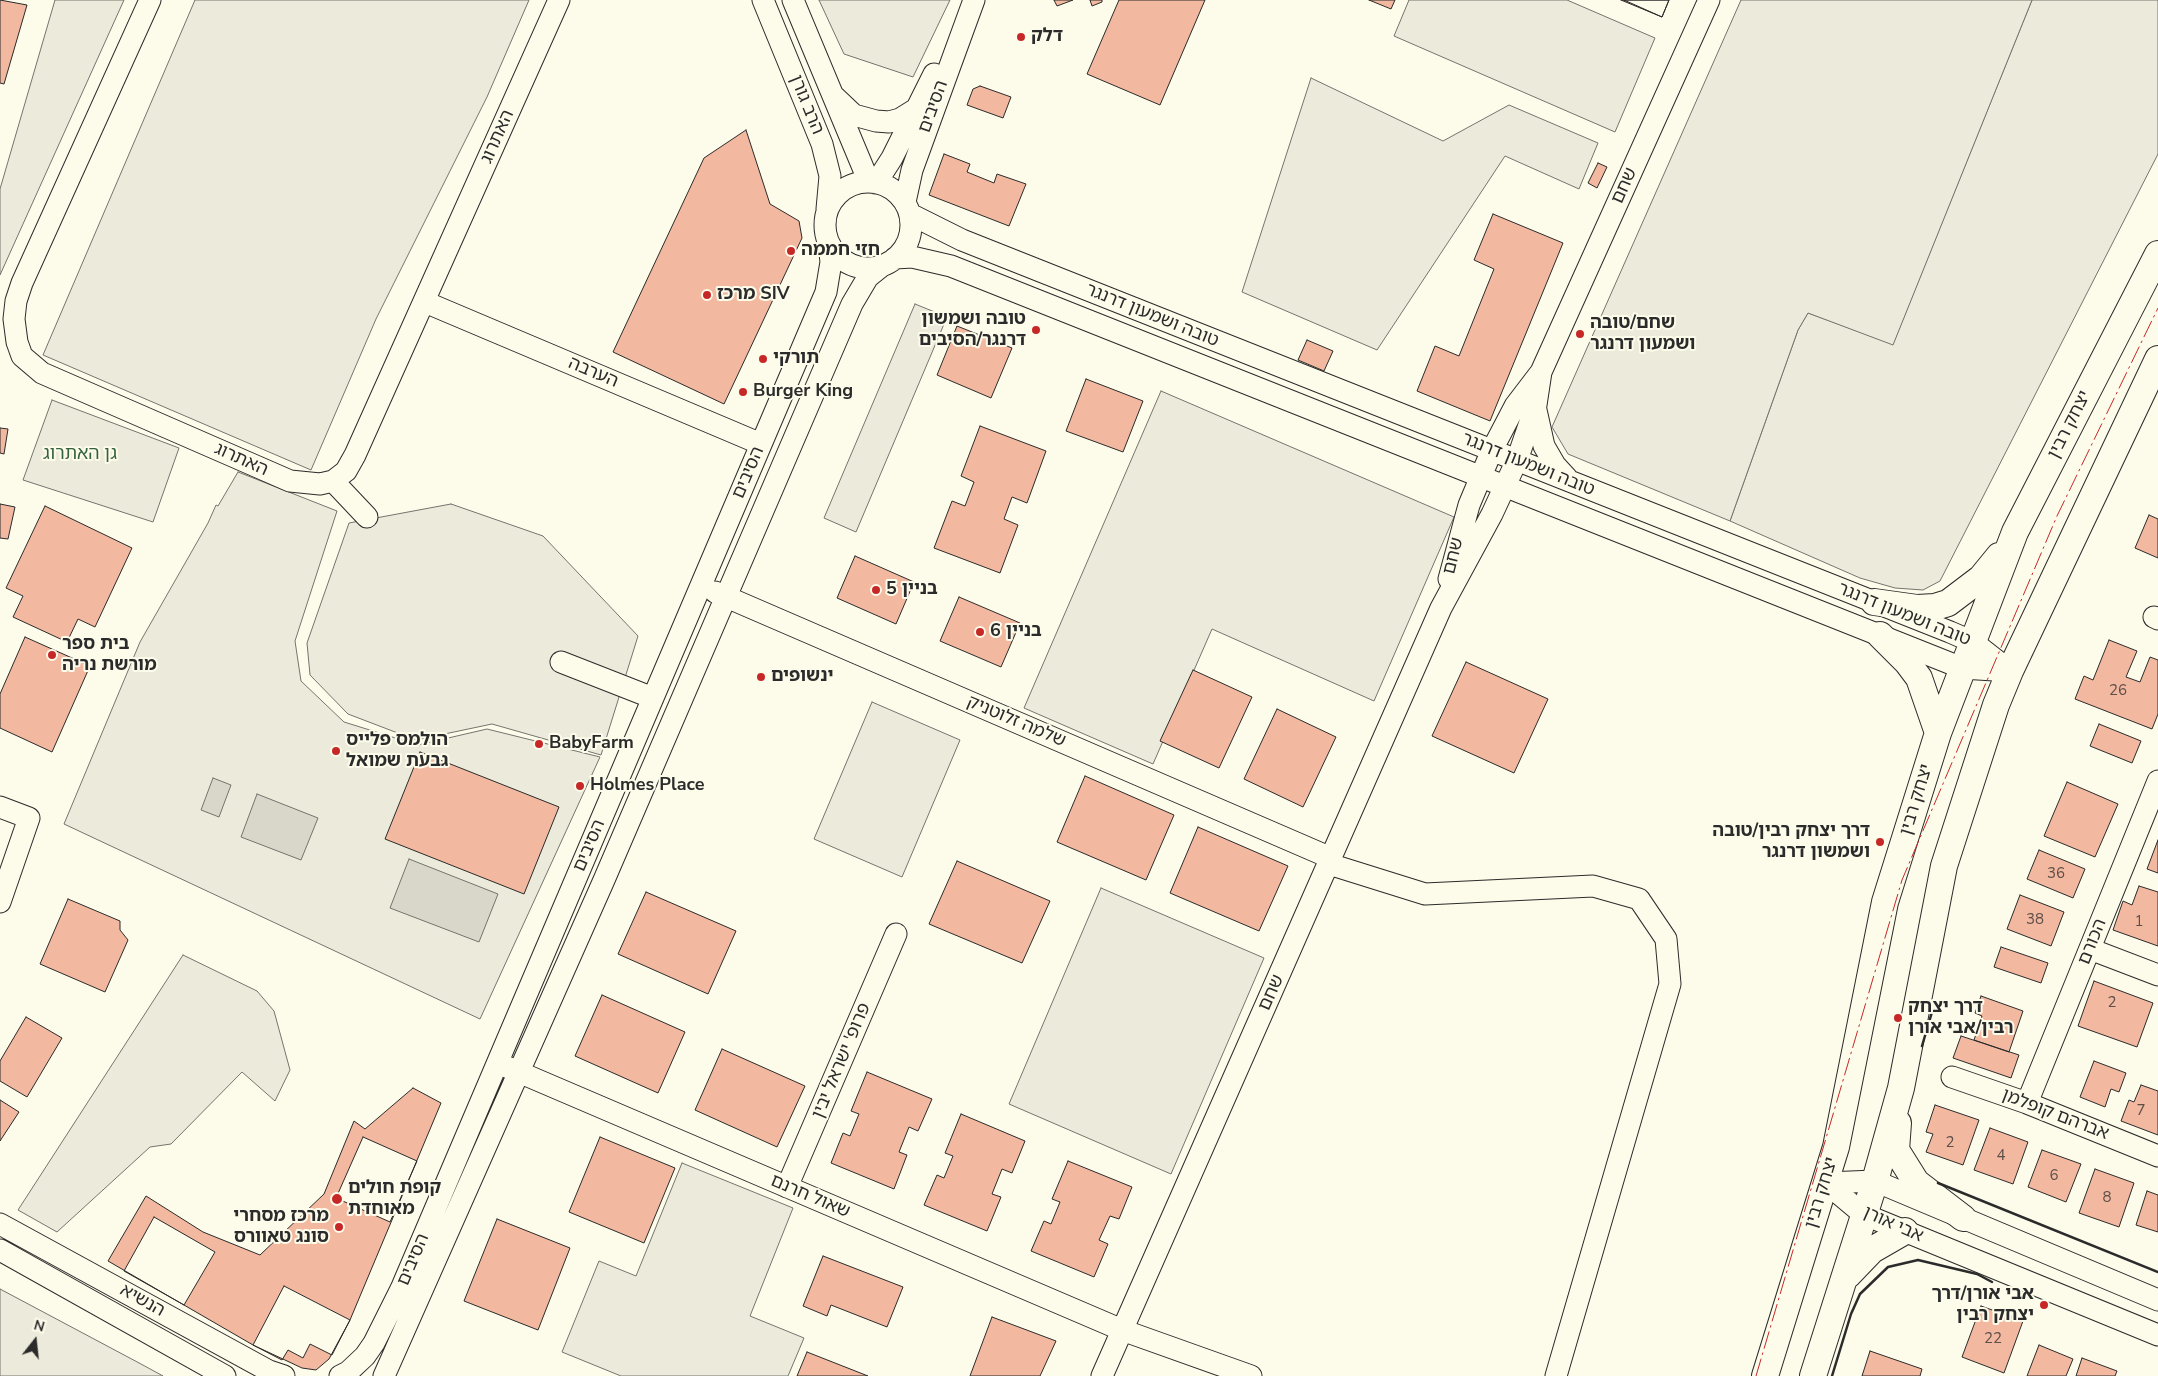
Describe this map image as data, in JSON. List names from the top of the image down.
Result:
{
  "streets": {
    "main road": ["יצחק רבין"],
    "street": [
      "הרב גורן",
      "הסיבים",
      "האתרוג",
      "שחם",
      "טובה ושמעון דרנגר",
      "הערבה",
      "שלמה זלוטניק",
      "הכורם",
      "פרופ' ישראל יבין",
      "אברהם קופלמן",
      "שאול חרנם",
      "אבי אורן",
      "הנשיא"
    ]
  },
  "crossings": [
    ["הרב גורן", "הסיבים"],
    ["הרב גורן", "טובה ושמעון דרנגר"],
    ["הסיבים", "טובה ושמעון דרנגר"],
    ["הסיבים", "הערבה"],
    ["הסיבים", "שלמה זלוטניק"],
    ["הסיבים", "שאול חרנם"],
    ["האתרוג", "הערבה"],
    ["שחם", "טובה ושמעון דרנגר"],
    ["שחם", "שלמה זלוטניק"],
    ["שחם", "שאול חרנם"],
    ["טובה ושמעון דרנגר", "יצחק רבין"],
    ["יצחק רבין", "אבי אורן"],
    ["הכורם", "אברהם קופלמן"],
    ["פרופ' ישראל יבין", "שאול חרנם"]
  ],
  "parks": ["גן האתרוג"],
  "places": [
    "דלק",
    "חזי חממה",
    "מרכז SIV",
    "טובה ושמשון דרנגר/הסיבים",
    "שחם/טובה ושמעון דרנגר",
    "תורקי",
    "Burger King",
    "בניין 5",
    "בניין 6",
    "בית ספר מורשת נריה",
    "ינשופים",
    "BabyFarm",
    "הולמס פלייס גבעת שמואל",
    "Holmes Place",
    "דרך יצחק רבין/טובה ושמשון דרנגר",
    "דרך יצחק רבין/אבי אורן",
    "קופת חולים מאוחדת",
    "מרכז מסחרי סונג טאוורס",
    "אבי אורן/דרך יצחק רבין"
  ],
  "house_numbers": [
    "26",
    "36",
    "38",
    "1",
    "2",
    "7",
    "2",
    "4",
    "6",
    "8",
    "22"
  ],
  "north": "top"
}
